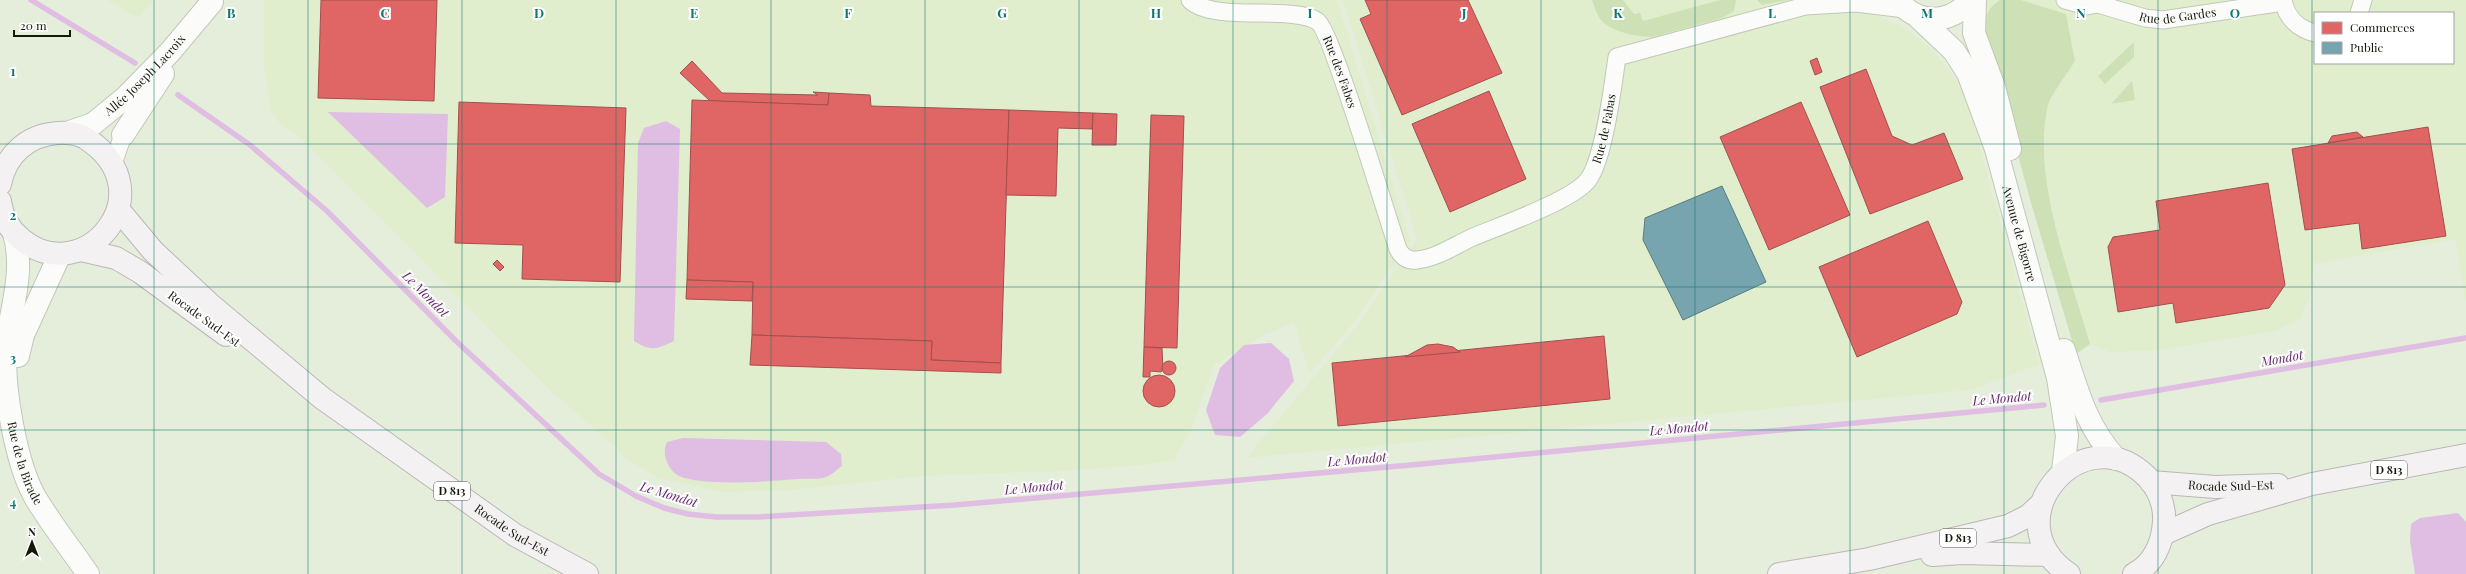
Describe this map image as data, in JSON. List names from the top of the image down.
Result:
{
  "streets": {
    "main road": [
      "Allée Joseph Lacroix",
      "Avenue de Bigorre",
      "Rocade Sud-Est",
      "Rue de la Birade",
      "D 813"
    ],
    "street": ["Rue de Gardes", "Rue des Fabes", "Rue de Fabas"]
  },
  "crossings": [
    ["Rue des Fabes", "Rue de Fabas"],
    ["Rue de Fabas", "Avenue de Bigorre"]
  ],
  "water": ["Le Mondot", "Mondot"],
  "legend": ["Commerces", "Public"],
  "scale_bar": "20 m",
  "north": "top",
  "grid": {
    "columns": [
      "B",
      "C",
      "D",
      "E",
      "F",
      "G",
      "H",
      "I",
      "J",
      "K",
      "L",
      "M",
      "N",
      "O"
    ],
    "rows": [
      "1",
      "2",
      "3",
      "4"
    ]
  }
}
